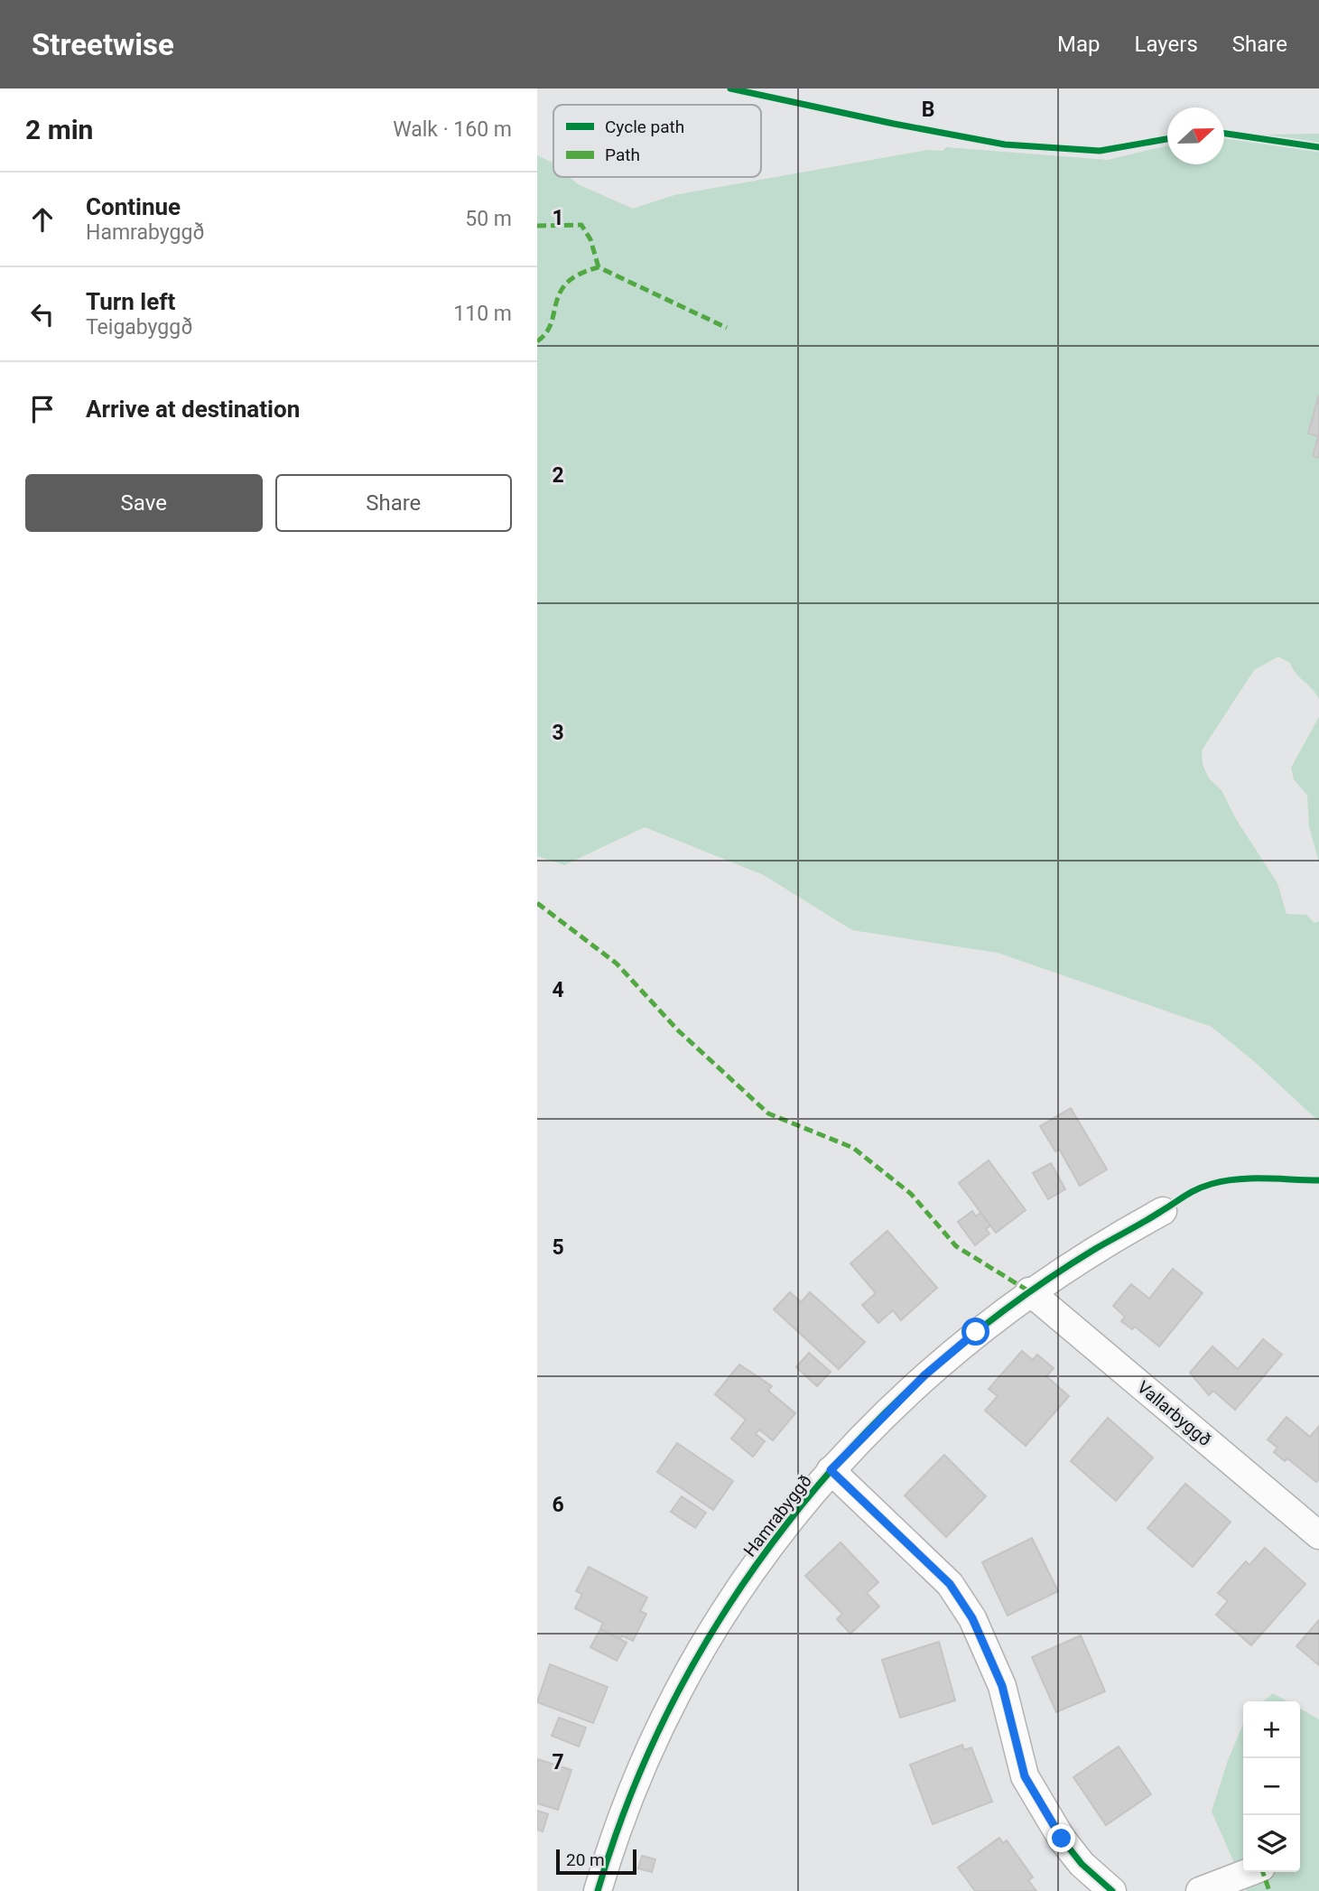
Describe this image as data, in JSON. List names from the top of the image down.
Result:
{
  "streets": {
    "street": ["Vallarbyggð", "Hamrabyggð"]
  },
  "crossings": [
    ["Vallarbyggð", "Hamrabyggð"]
  ],
  "legend": ["Cycle path", "Path"],
  "scale_bar": "20 m",
  "north": "right",
  "page": {
    "header": "Streetwise",
    "nav": ["Map", "Layers", "Share"],
    "heading": ["2 min", "Walk · 160 m"],
    "list": [
      ["Continue", "Hamrabyggð", "50 m"],
      ["Turn left", "Teigabyggð", "110 m"],
      "Arrive at destination"
    ],
    "buttons": ["Save", "Share"],
    "map_buttons": ["+", "−"],
    "scale": "20 m"
  },
  "grid": {
    "columns": ["B"],
    "rows": [
      "1",
      "2",
      "3",
      "4",
      "5",
      "6",
      "7"
    ]
  }
}
